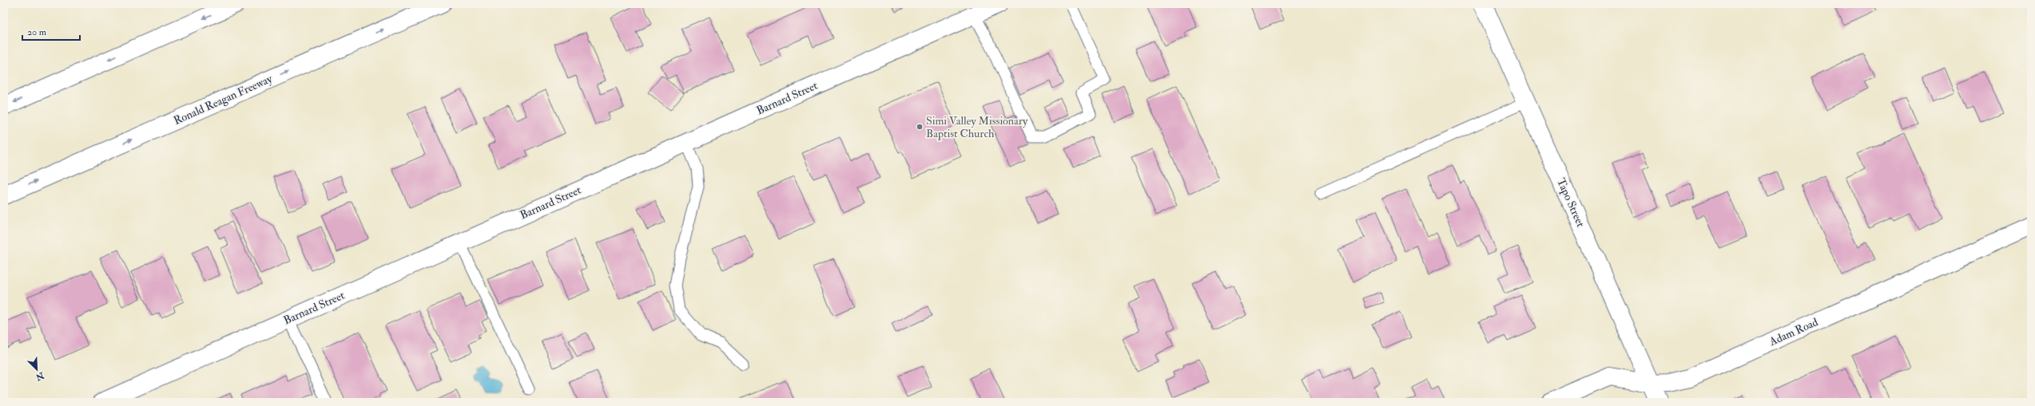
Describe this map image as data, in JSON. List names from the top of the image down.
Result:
{
  "streets": {
    "main road": [
      "Barnard Street",
      "Ronald Reagan Freeway",
      "Tapo Street",
      "Adam Road"
    ]
  },
  "crossings": [
    ["Tapo Street", "Adam Road"]
  ],
  "places": ["Simi Valley Missionary Baptist Church"],
  "scale_bar": "20 m",
  "north": "bottom right"
}
